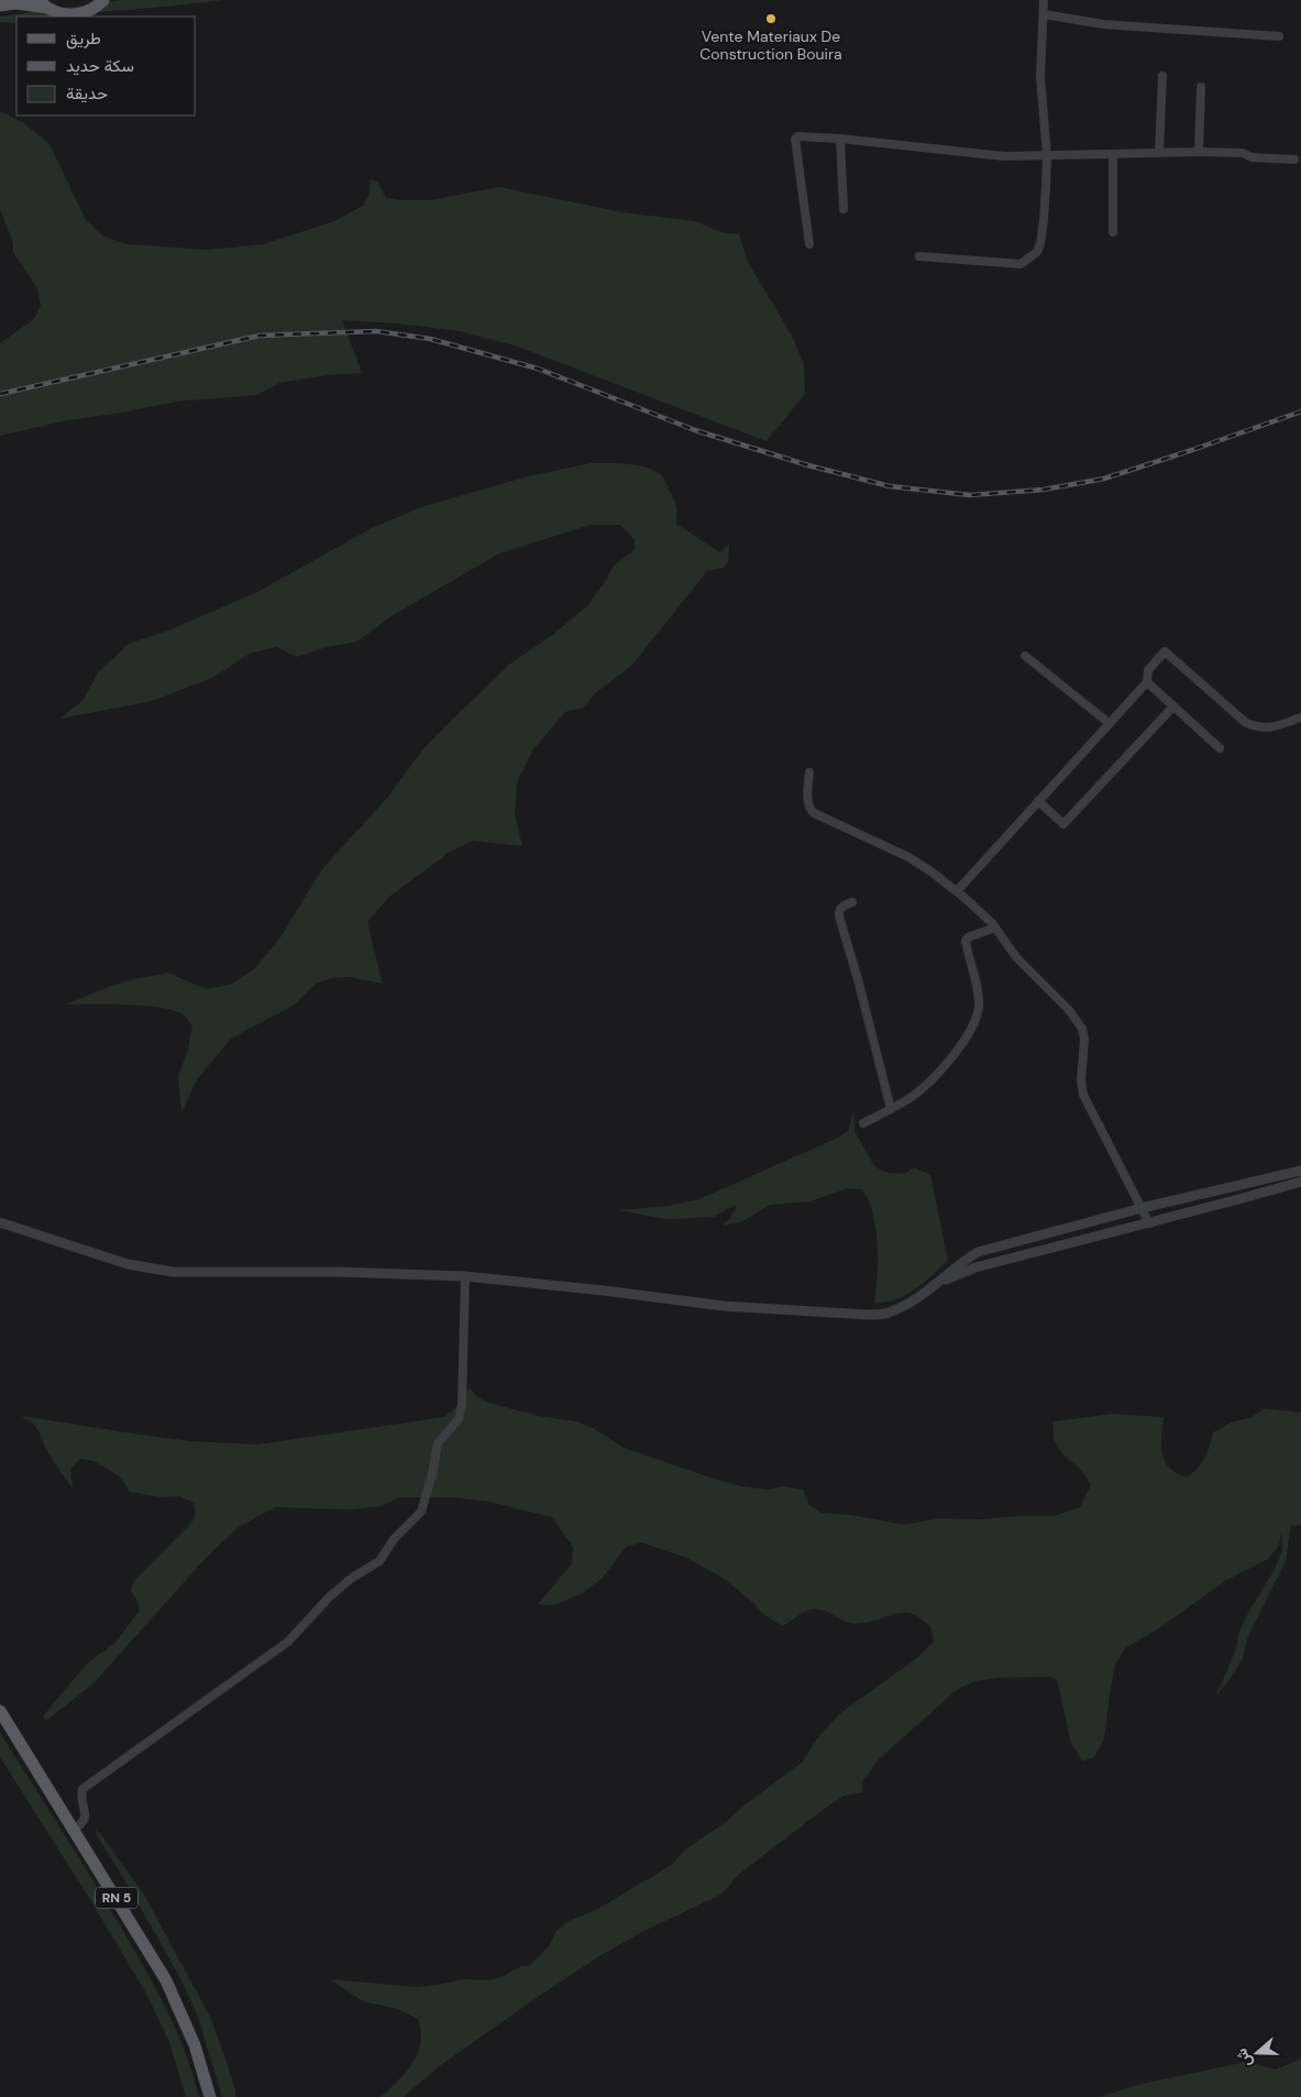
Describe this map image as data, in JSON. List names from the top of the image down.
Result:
{
  "streets": {
    "main road": ["RN 5"]
  },
  "places": ["Vente Materiaux De Construction Bouira"],
  "legend": ["طريق", "سكة حديد", "حديقة"],
  "north": "left"
}
